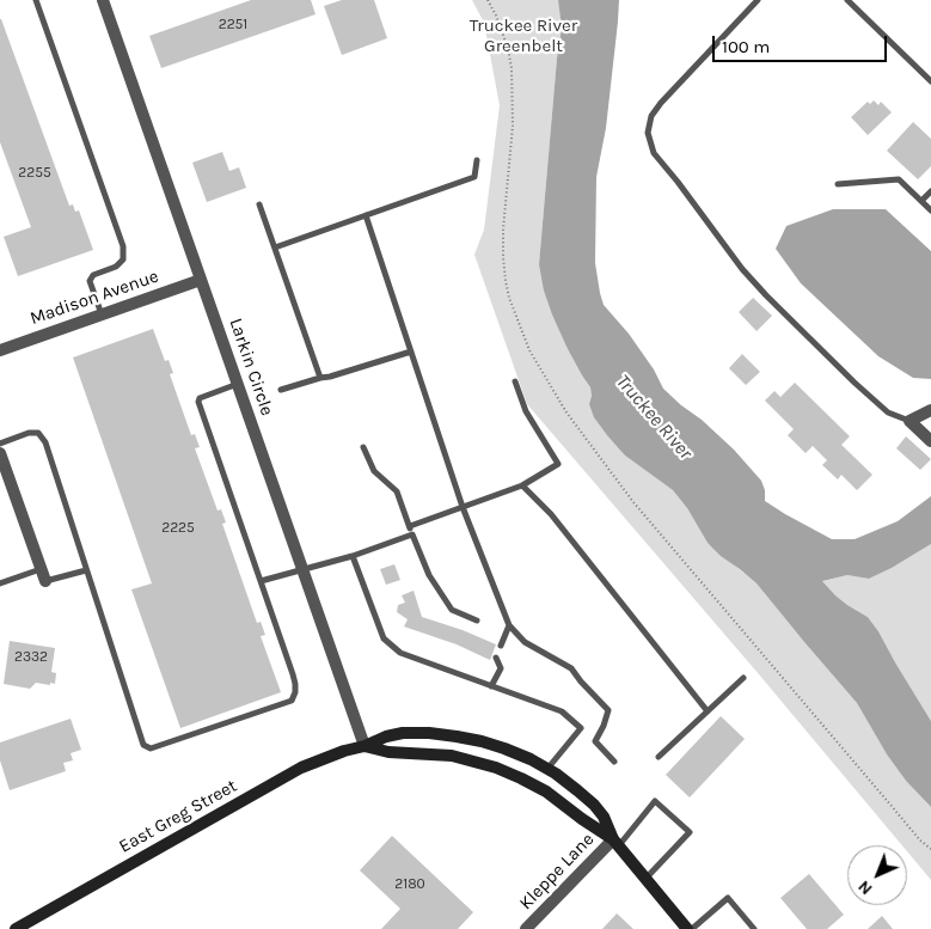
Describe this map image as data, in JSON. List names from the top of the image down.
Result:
{
  "streets": {
    "main road": ["East Greg Street"],
    "street": ["Madison Avenue", "Larkin Circle", "Kleppe Lane"]
  },
  "crossings": [
    ["Madison Avenue", "Larkin Circle"],
    ["Larkin Circle", "East Greg Street"],
    ["East Greg Street", "Kleppe Lane"]
  ],
  "water": ["Truckee River"],
  "parks": ["Truckee River Greenbelt"],
  "house_numbers": [
    "2251",
    "2255",
    "2225",
    "2332",
    "2180"
  ],
  "scale_bar": "100 m",
  "north": "bottom left"
}
